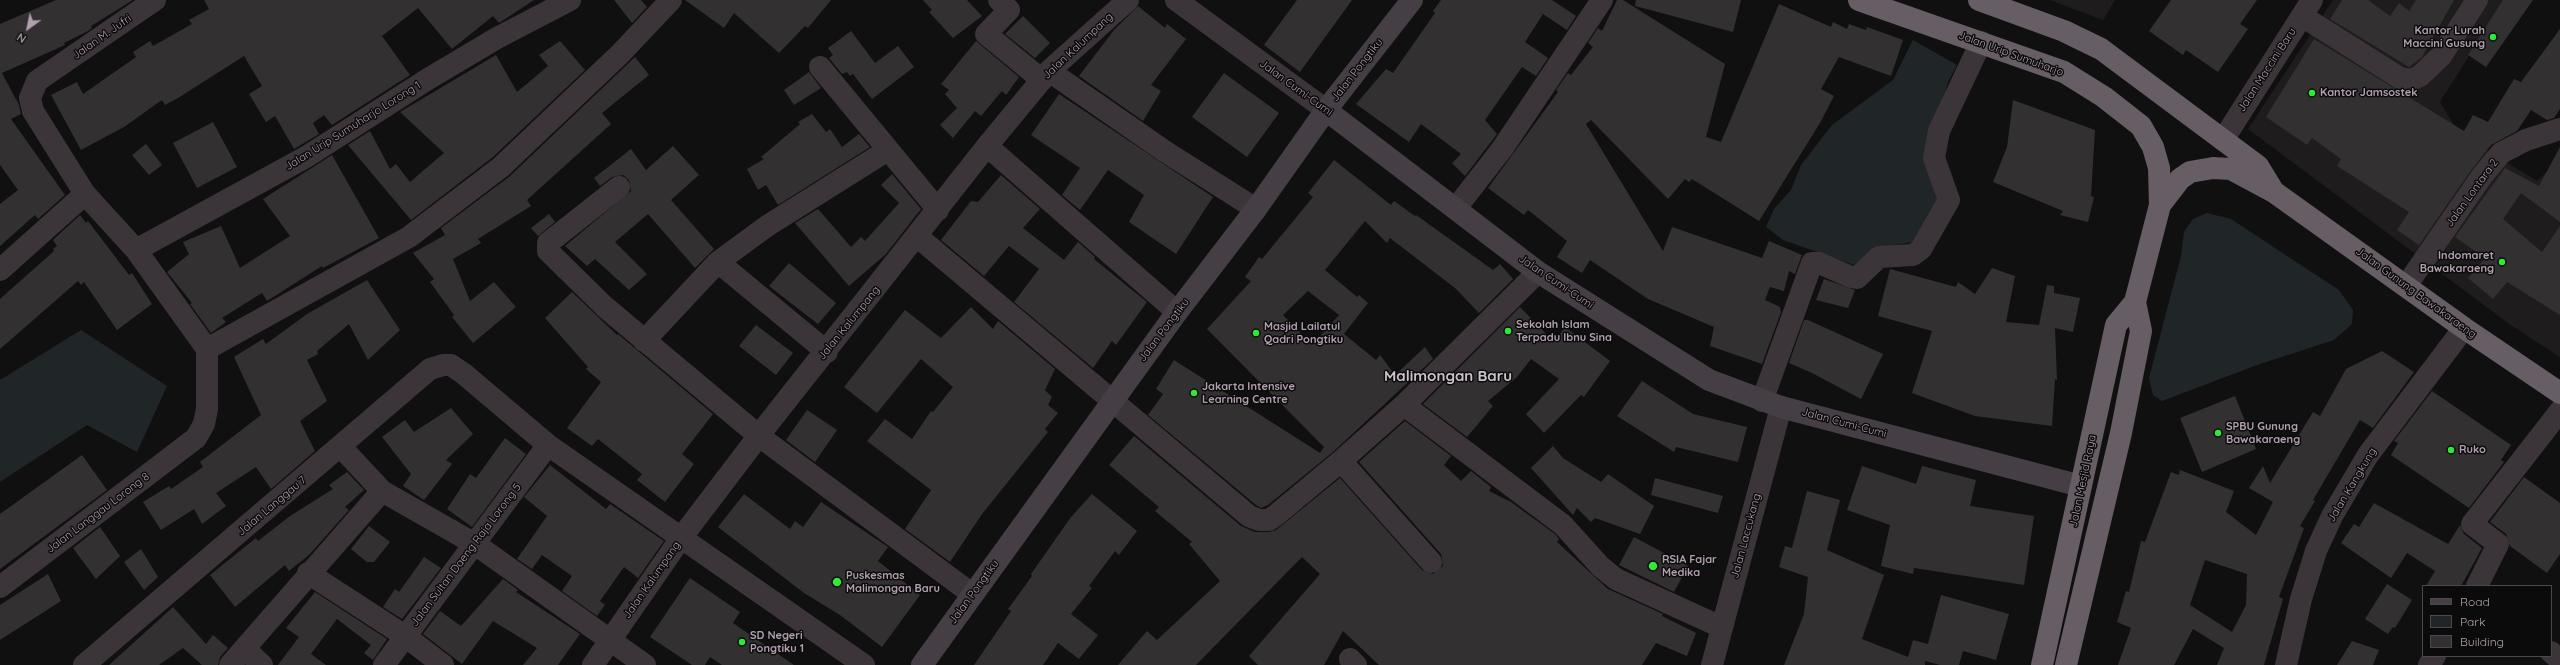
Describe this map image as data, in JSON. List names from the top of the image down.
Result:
{
  "streets": {
    "highway": ["Jalan Urip Sumuharjo", "Jalan Gunung Bawakaraeng", "Jalan Mesjid Raya"],
    "street": [
      "Jalan M. Jufri",
      "Jalan Kalumpang",
      "Jalan Pongtiku",
      "Jalan Maccini Baru",
      "Jalan Cumi-Cumi",
      "Jalan Urip Sumuharjo Lorong 1",
      "Jalan Lontara 2",
      "Jalan Kangkung",
      "Jalan Langgau 7",
      "Jalan Langgau Lorong 8",
      "Jalan Laccukang",
      "Jalan Sultan Daeng Raja Lorong 5"
    ]
  },
  "crossings": [
    ["Jalan M. Jufri", "Jalan Urip Sumuharjo Lorong 1"],
    ["Jalan M. Jufri", "Jalan Langgau Lorong 8"],
    ["Jalan Kalumpang", "Jalan Langgau 7"],
    ["Jalan Urip Sumuharjo", "Jalan Gunung Bawakaraeng"],
    ["Jalan Urip Sumuharjo", "Jalan Mesjid Raya"],
    ["Jalan Urip Sumuharjo", "Jalan Laccukang"],
    ["Jalan Pongtiku", "Jalan Cumi-Cumi"],
    ["Jalan Maccini Baru", "Jalan Gunung Bawakaraeng"],
    ["Jalan Cumi-Cumi", "Jalan Mesjid Raya"],
    ["Jalan Cumi-Cumi", "Jalan Laccukang"],
    ["Jalan Lontara 2", "Jalan Gunung Bawakaraeng"],
    ["Jalan Gunung Bawakaraeng", "Jalan Mesjid Raya"],
    ["Jalan Gunung Bawakaraeng", "Jalan Kangkung"],
    ["Jalan Langgau 7", "Jalan Sultan Daeng Raja Lorong 5"]
  ],
  "districts": ["Malimongan Baru"],
  "places": [
    "Kantor Lurah Maccini Gusung",
    "Kantor Jamsostek",
    "Indomaret Bawakaraeng",
    "Sekolah Islam Terpadu Ibnu Sina",
    "Masjid Lailatul Qadri Pongtiku",
    "Jakarta Intensive Learning Centre",
    "SPBU Gunung Bawakaraeng",
    "Ruko",
    "RSIA Fajar Medika",
    "Puskesmas Malimongan Baru",
    "SD Negeri Pongtiku 1"
  ],
  "legend": ["Road", "Park", "Building"],
  "north": "bottom left"
}
